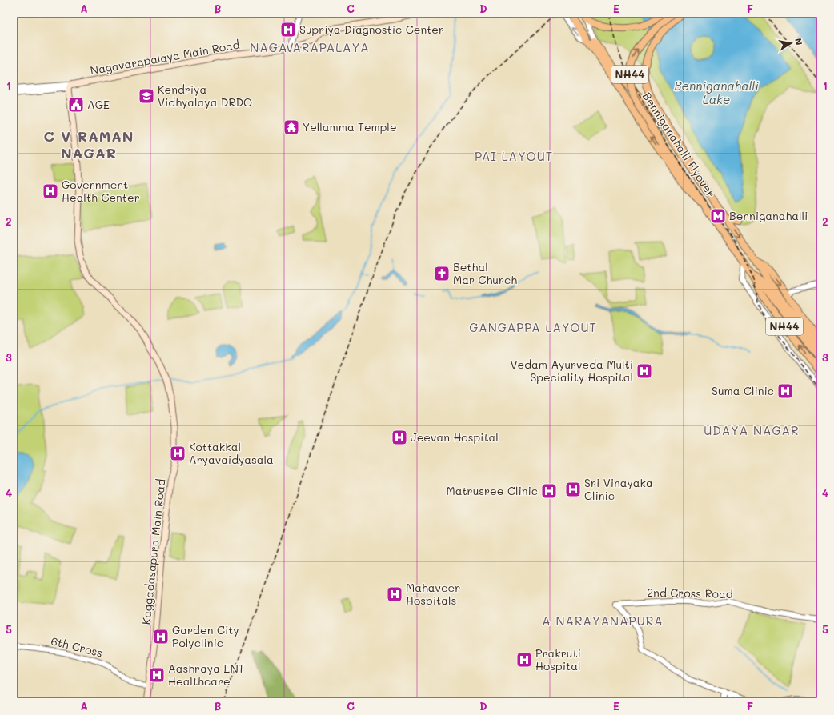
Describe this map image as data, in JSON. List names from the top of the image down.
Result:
{
  "streets": {
    "main road": [
      "Nagavarapalaya Main Road",
      "NH44",
      "Benniganahalli Flyover",
      "Kaggadasapura Main Road"
    ],
    "street": ["2nd Cross Road", "6th Cross"]
  },
  "crossings": [
    ["Nagavarapalaya Main Road", "Kaggadasapura Main Road"],
    ["NH44", "Benniganahalli Flyover"],
    ["Kaggadasapura Main Road", "6th Cross"]
  ],
  "districts": [
    "NAGAVARAPALAYA",
    "C V RAMAN NAGAR",
    "PAI LAYOUT",
    "GANGAPPA LAYOUT",
    "UDAYA NAGAR",
    "A NARAYANAPURA"
  ],
  "water": ["Benniganahalli Lake"],
  "places": {
    "hospital": [
      "Supriya Diagnostic Center",
      "Government Health Center",
      "Vedam Ayurveda Multi Speciality Hospital",
      "Suma Clinic",
      "Jeevan Hospital",
      "Kottakkal Aryavaidyasala",
      "Sri Vinayaka Clinic",
      "Matrusree Clinic",
      "Mahaveer Hospitals",
      "Garden City Polyclinic",
      "Prakruti Hospital",
      "Aashraya ENT Healthcare"
    ],
    "school or university": ["Kendriya Vidhyalaya DRDO"],
    "public building": ["AGE"],
    "temple": ["Yellamma Temple"],
    "metro station": ["Benniganahalli"],
    "church": ["Bethal Mar Church"]
  },
  "north": "right",
  "grid": {
    "columns": [
      "A",
      "B",
      "C",
      "D",
      "E",
      "F"
    ],
    "rows": [
      "1",
      "2",
      "3",
      "4",
      "5"
    ]
  }
}
